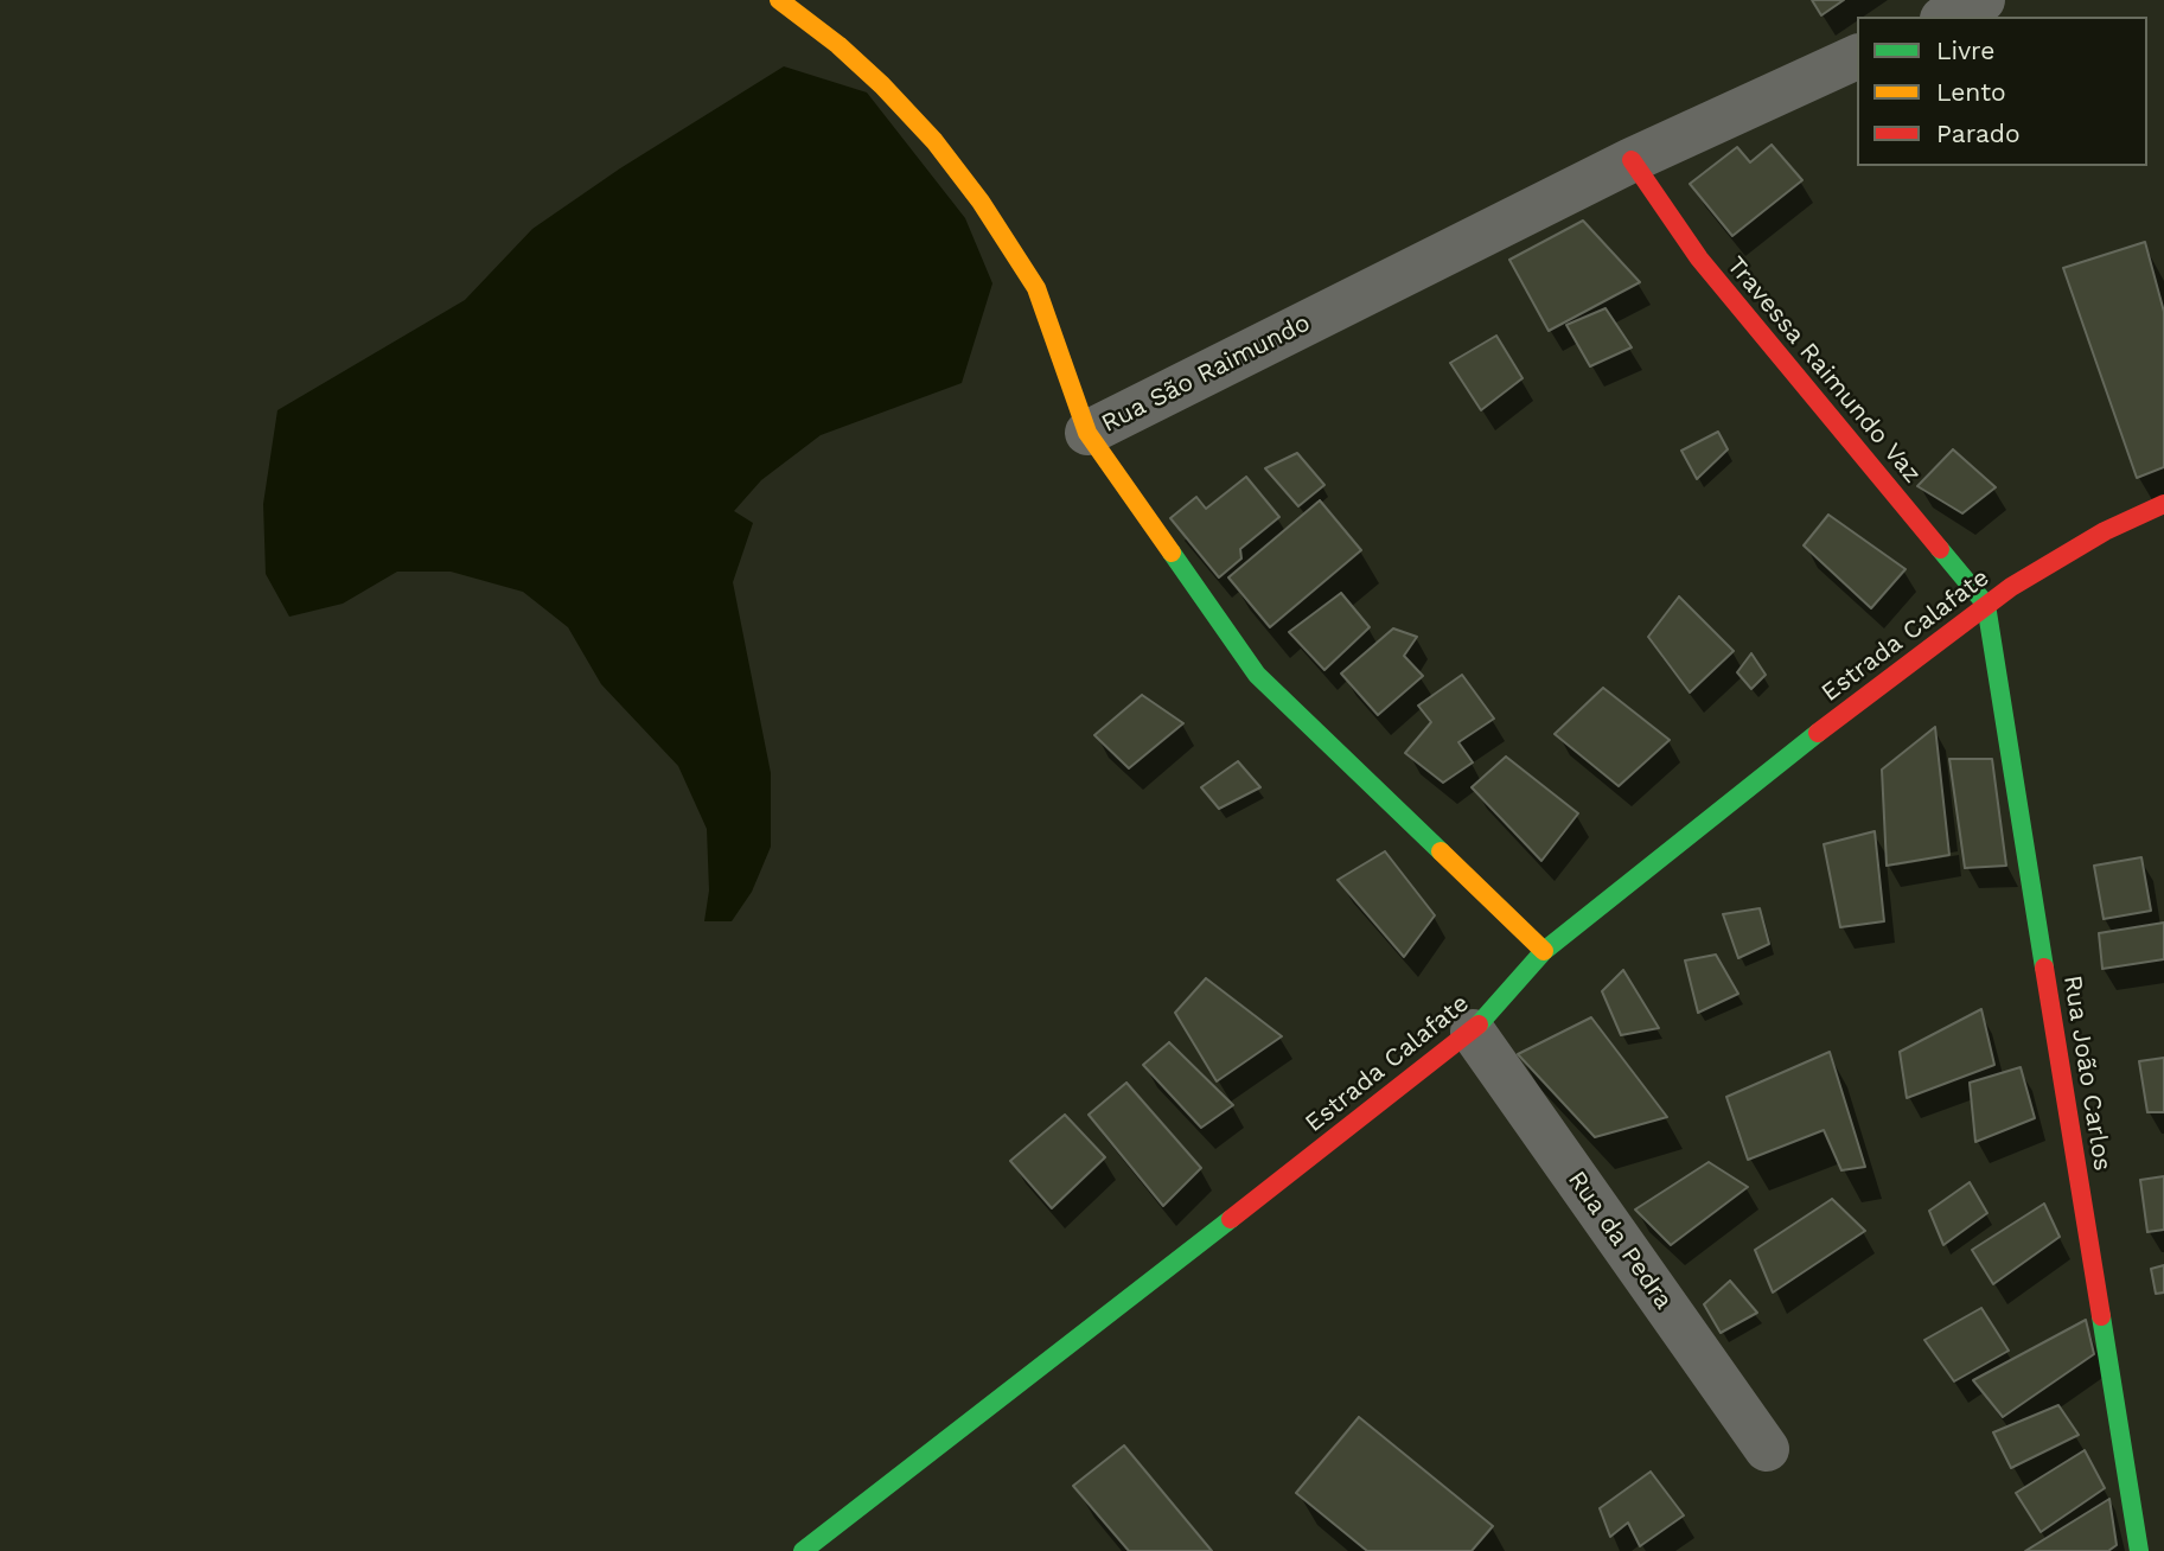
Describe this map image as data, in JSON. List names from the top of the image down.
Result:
{
  "streets": {
    "street": [
      "Travessa Raimundo Vaz",
      "Rua São Raimundo",
      "Estrada Calafate",
      "Rua João Carlos",
      "Rua da Pedra"
    ]
  },
  "crossings": [
    ["Travessa Raimundo Vaz", "Rua São Raimundo"],
    ["Travessa Raimundo Vaz", "Estrada Calafate"],
    ["Travessa Raimundo Vaz", "Rua João Carlos"],
    ["Rua São Raimundo", "Estrada Calafate"],
    ["Estrada Calafate", "Rua João Carlos"],
    ["Estrada Calafate", "Rua da Pedra"]
  ],
  "legend": ["Livre", "Lento", "Parado"]
}
